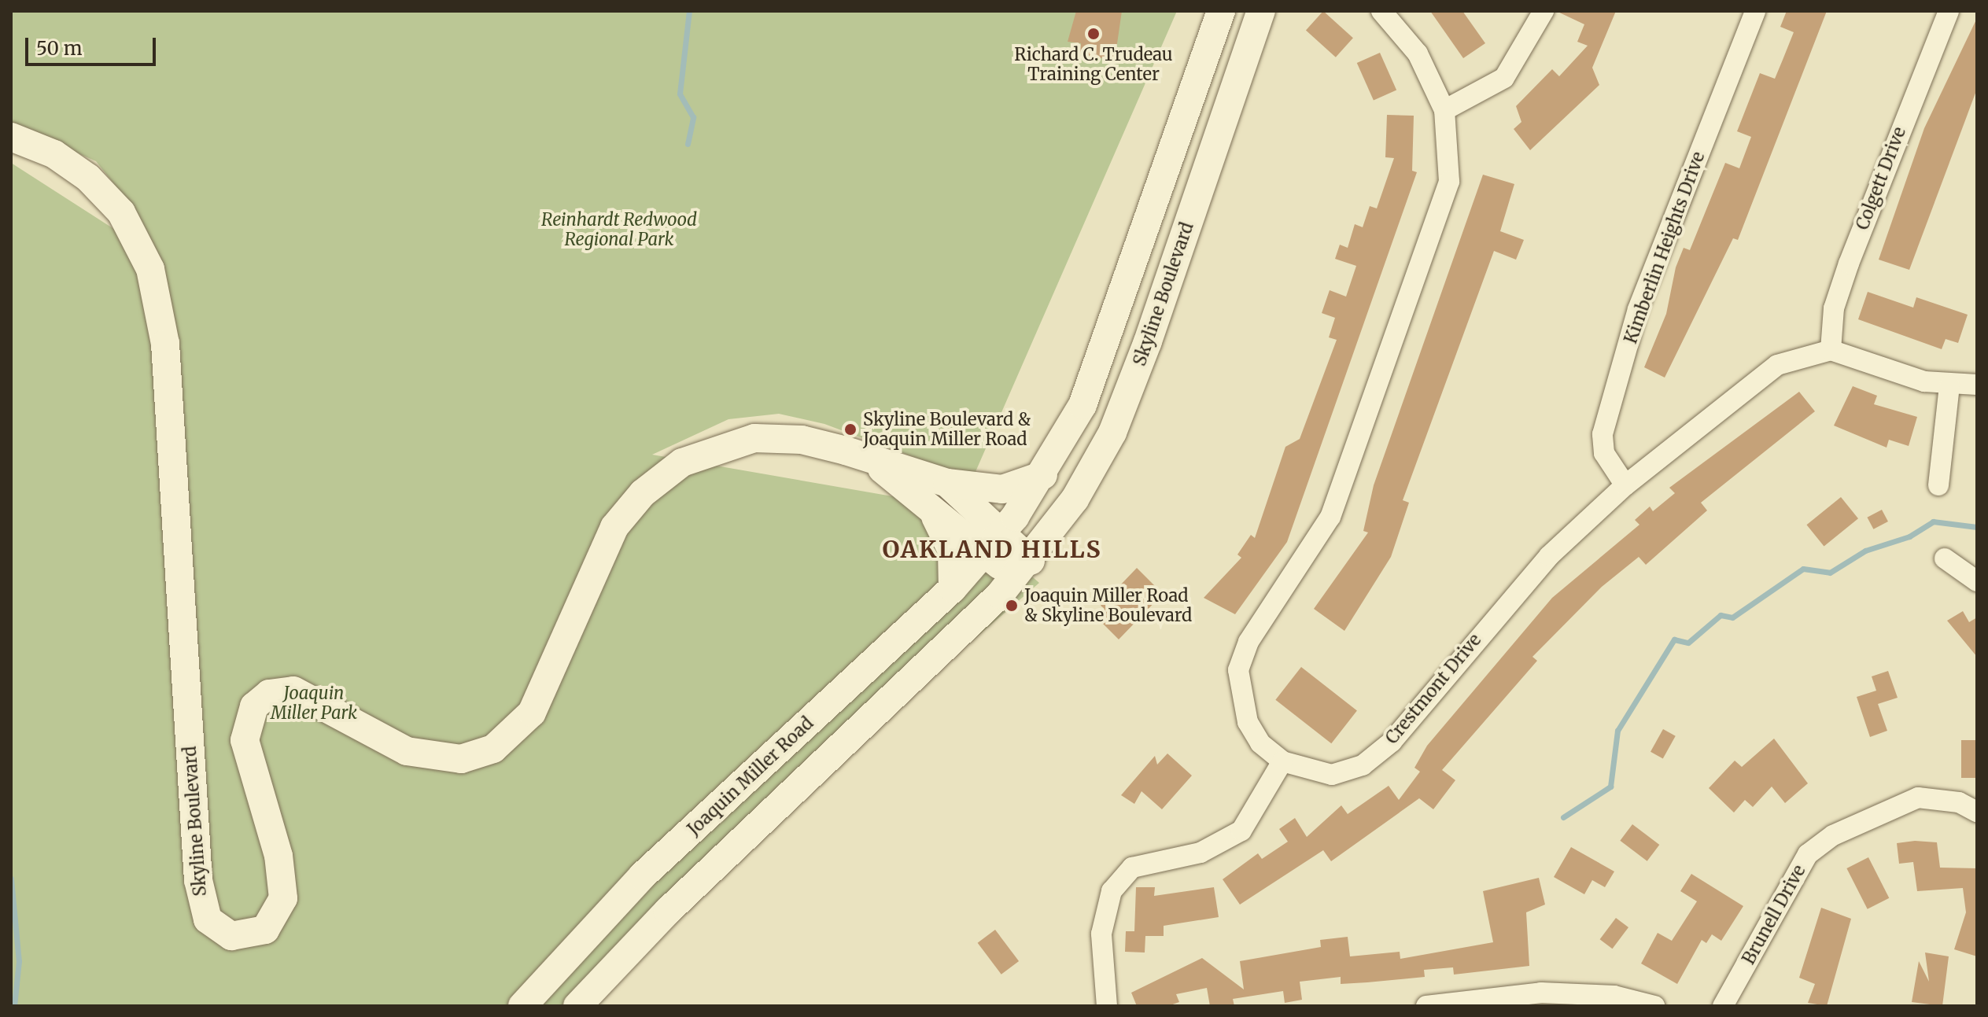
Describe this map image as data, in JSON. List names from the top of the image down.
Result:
{
  "streets": {
    "main road": ["Skyline Boulevard", "Joaquin Miller Road"],
    "street": [
      "Colgett Drive",
      "Kimberlin Heights Drive",
      "Crestmont Drive",
      "Brunell Drive"
    ]
  },
  "crossings": [
    ["Colgett Drive", "Crestmont Drive"],
    ["Kimberlin Heights Drive", "Crestmont Drive"],
    ["Skyline Boulevard", "Joaquin Miller Road"]
  ],
  "districts": ["OAKLAND HILLS"],
  "parks": ["Reinhardt Redwood Regional Park", "Joaquin Miller Park"],
  "places": ["Richard C. Trudeau Training Center", "Skyline Boulevard & Joaquin Miller Road", "Joaquin Miller Road & Skyline Boulevard"],
  "scale_bar": "50 m"
}
